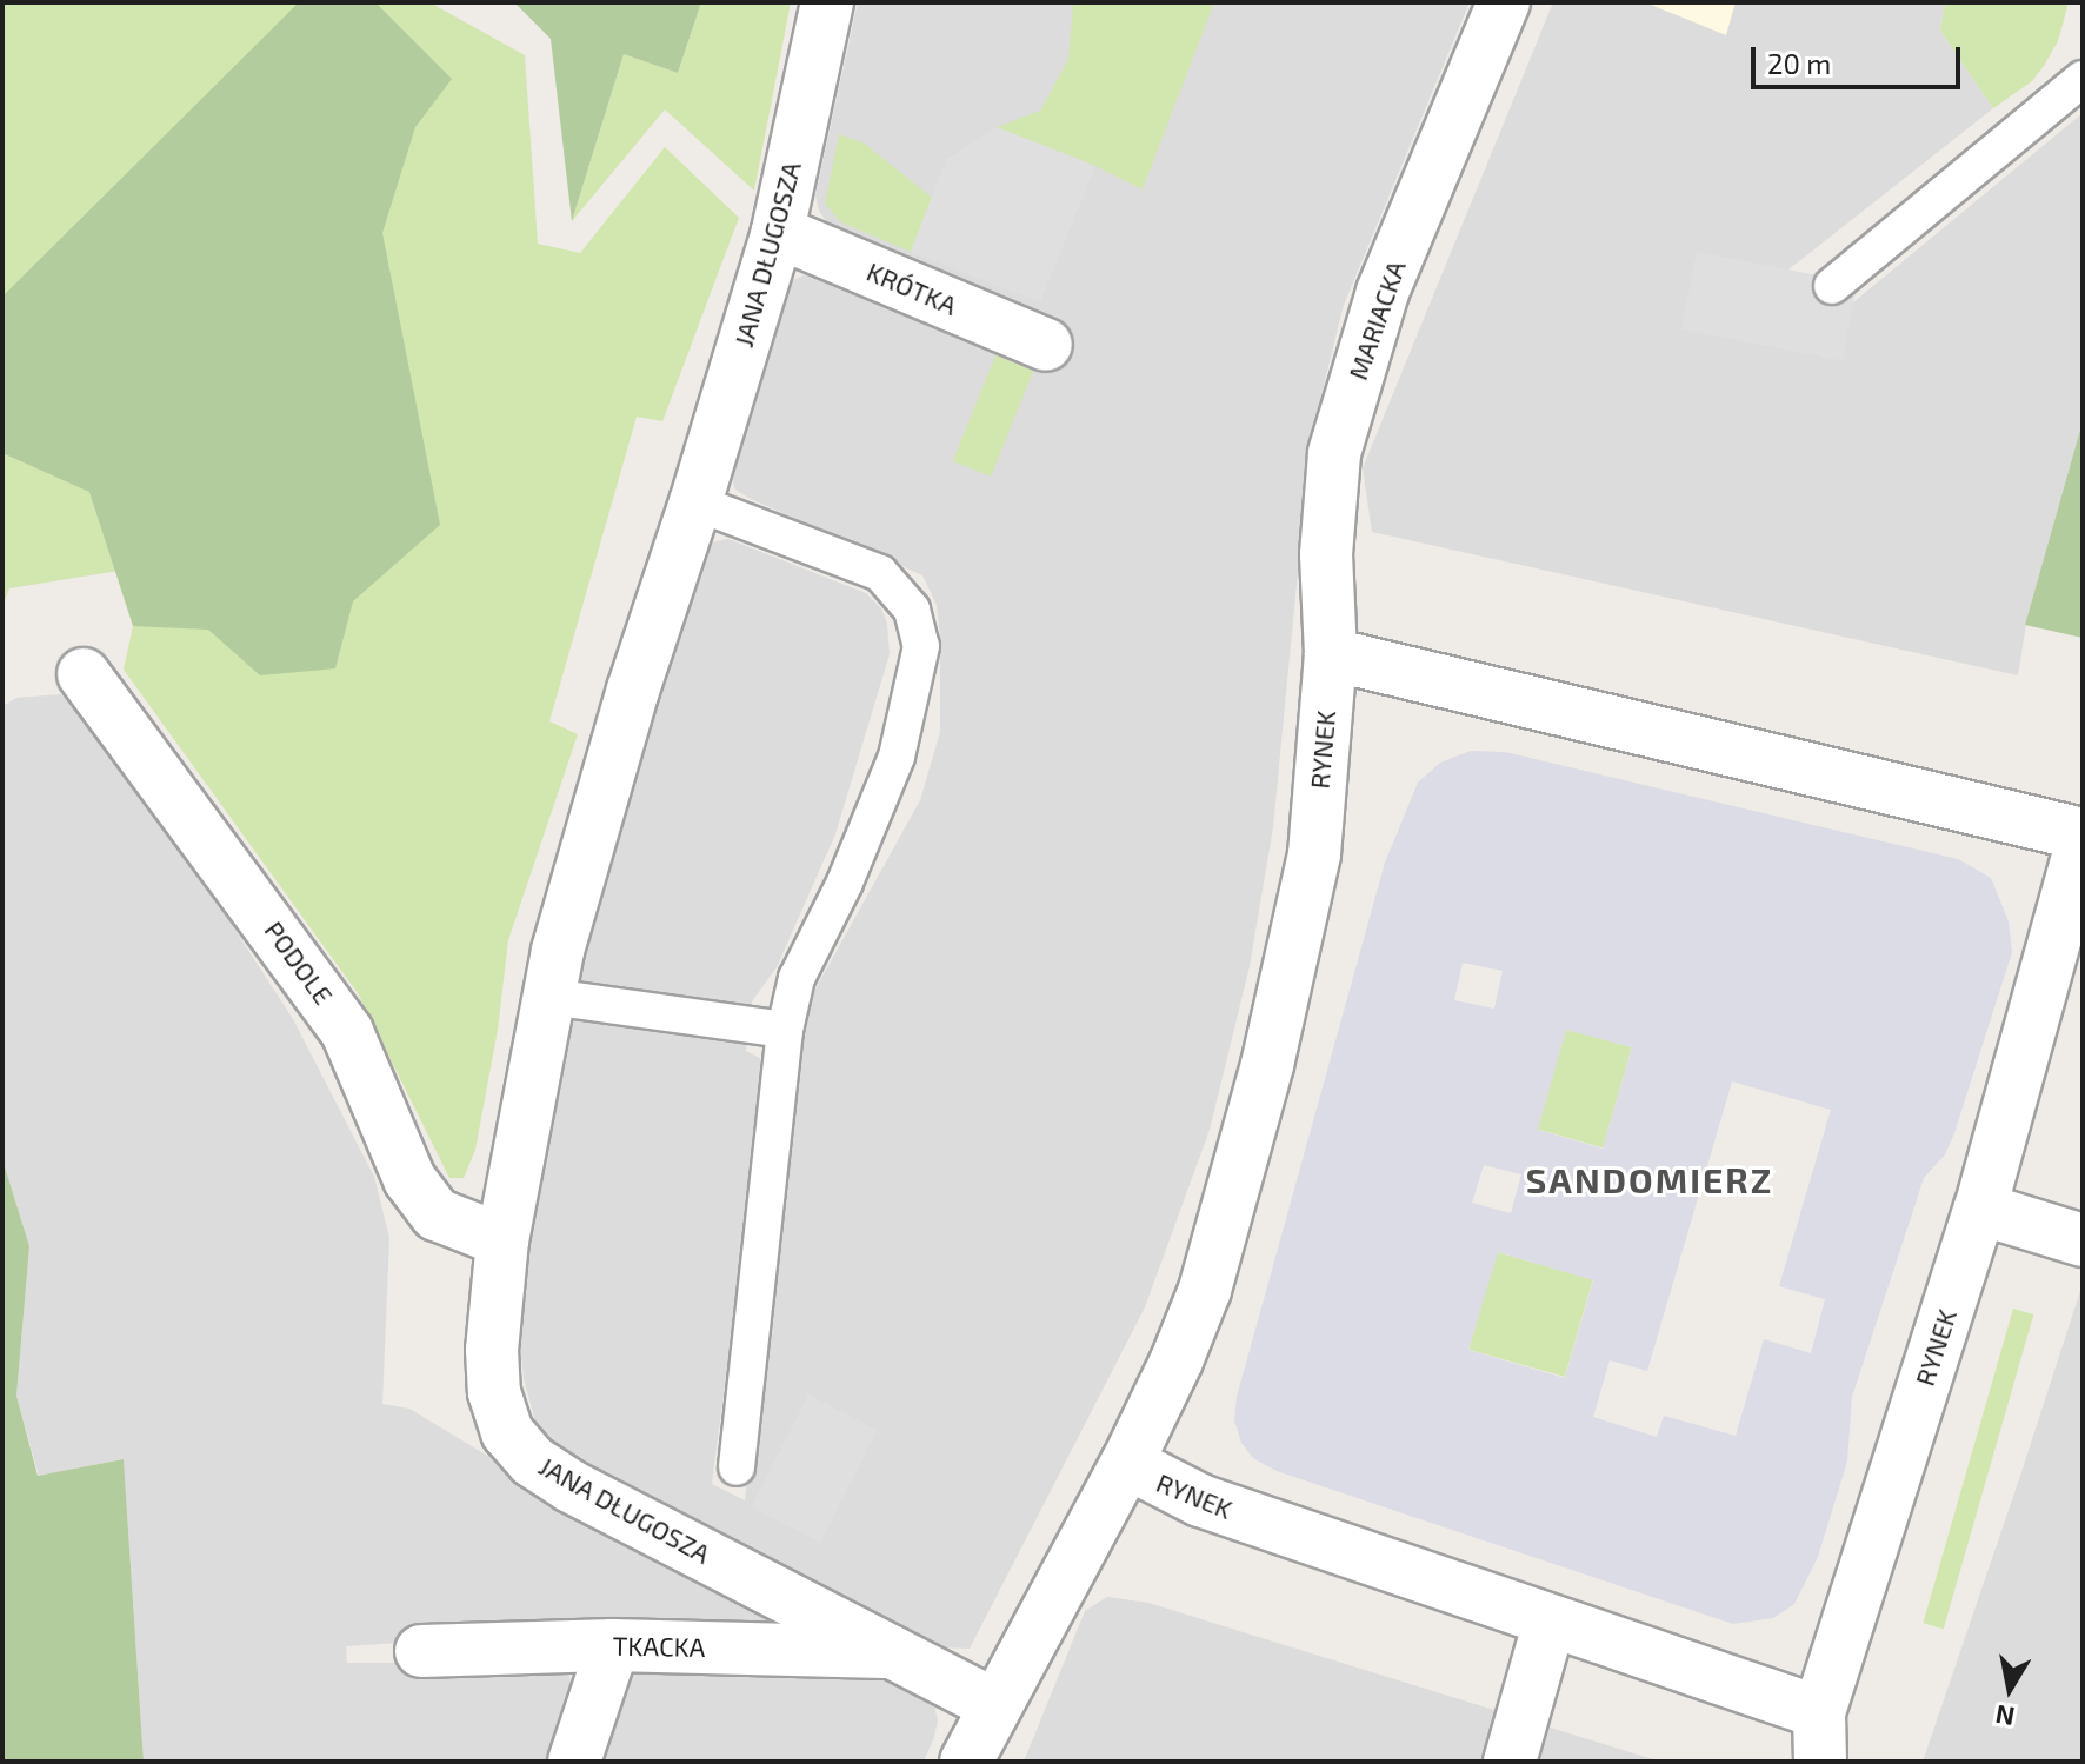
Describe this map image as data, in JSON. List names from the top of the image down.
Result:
{
  "streets": {
    "street": [
      "JANA DŁUGOSZA",
      "KRÓTKA",
      "MARIACKA",
      "RYNEK",
      "PODOLE",
      "TKACKA"
    ]
  },
  "crossings": [
    ["JANA DŁUGOSZA", "KRÓTKA"],
    ["JANA DŁUGOSZA", "PODOLE"],
    ["JANA DŁUGOSZA", "TKACKA"],
    ["MARIACKA", "RYNEK"]
  ],
  "districts": ["SANDOMIERZ"],
  "scale_bar": "20 m",
  "north": "bottom"
}
